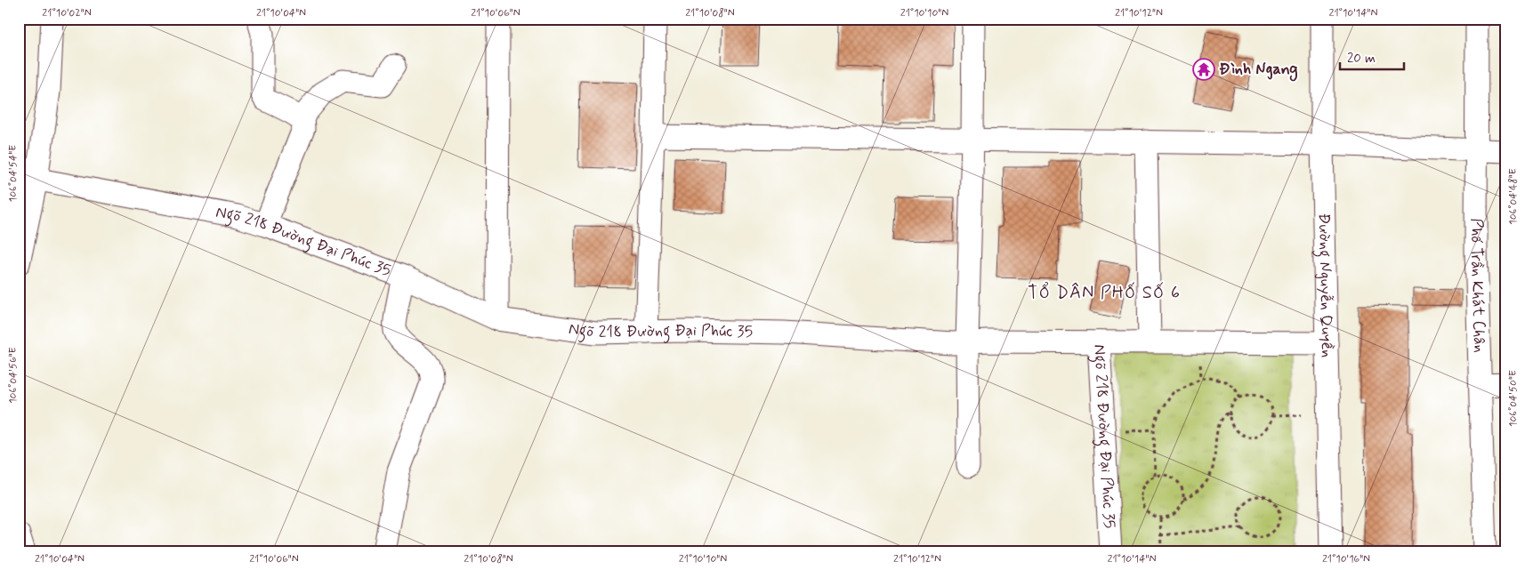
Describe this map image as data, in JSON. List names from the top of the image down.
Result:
{
  "streets": {
    "street": ["Ngõ 218 Đường Đại Phúc 35", "Đường Nguyễn Quyền", "Phố Trần Khát Chân"]
  },
  "districts": ["TỔ DÂN PHỐ SỐ 6"],
  "places": {
    "temple": ["Đình Ngang"]
  },
  "scale_bar": "20 m",
  "coordinates": [
    "21°10'02\"N",
    "21°10'04\"N",
    "21°10'06\"N",
    "21°10'08\"N",
    "21°10'10\"N",
    "21°10'12\"N",
    "21°10'14\"N",
    "106°04'54\"E",
    "106°04'48\"E",
    "106°04'56\"E",
    "106°04'50\"E",
    "21°10'16\"N"
  ]
}
